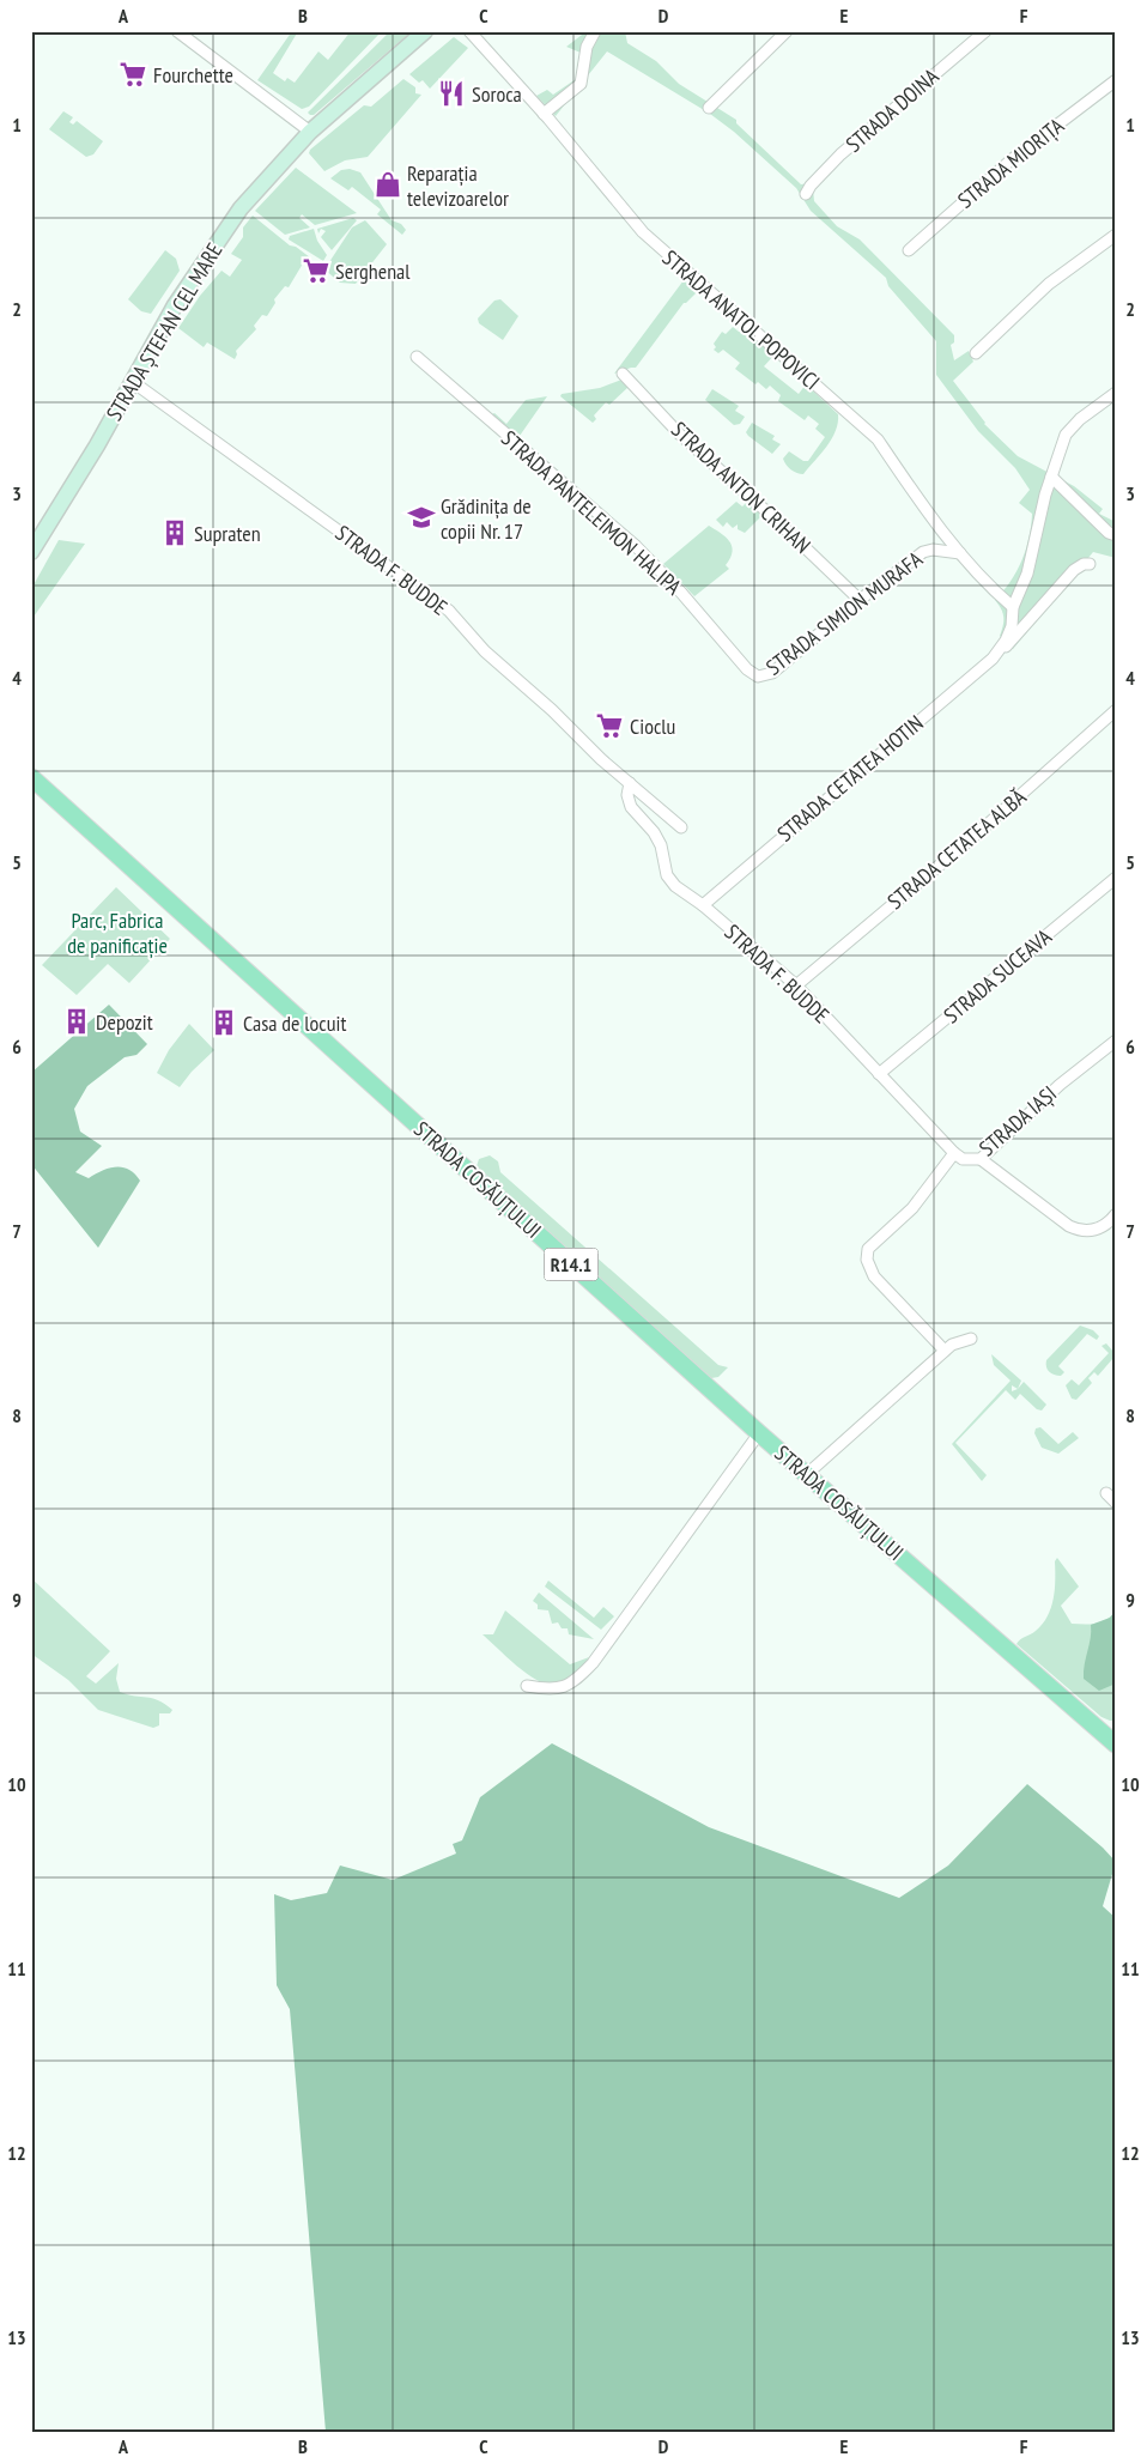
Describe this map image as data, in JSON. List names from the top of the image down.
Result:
{
  "streets": {
    "main road": ["STRADA ȘTEFAN CEL MARE", "STRADA COSĂUȚULUI", "R14.1"],
    "street": [
      "STRADA DOINA",
      "STRADA MIORIȚA",
      "STRADA ANATOL POPOVICI",
      "STRADA ANTON CRIHAN",
      "STRADA PANTELEIMON HALIPA",
      "STRADA F. BUDDE",
      "STRADA SIMION MURAFA",
      "STRADA CETATEA HOTIN",
      "STRADA CETATEA ALBĂ",
      "STRADA SUCEAVA",
      "STRADA IAȘI"
    ]
  },
  "crossings": [
    ["STRADA ANATOL POPOVICI", "STRADA SIMION MURAFA"],
    ["STRADA ANATOL POPOVICI", "STRADA CETATEA HOTIN"],
    ["STRADA ȘTEFAN CEL MARE", "STRADA F. BUDDE"],
    ["STRADA ANTON CRIHAN", "STRADA SIMION MURAFA"],
    ["STRADA PANTELEIMON HALIPA", "STRADA SIMION MURAFA"],
    ["STRADA F. BUDDE", "STRADA CETATEA HOTIN"],
    ["STRADA F. BUDDE", "STRADA CETATEA ALBĂ"],
    ["STRADA F. BUDDE", "STRADA SUCEAVA"],
    ["STRADA F. BUDDE", "STRADA IAȘI"]
  ],
  "parks": ["Parc, Fabrica de panificație"],
  "places": {
    "supermarket": ["Fourchette", "Serghenal", "Cioclu"],
    "restaurant": ["Soroca"],
    "shop": ["Reparația televizoarelor"],
    "school or university": ["Grădinița de copii Nr. 17"],
    "building": ["Supraten", "Depozit", "Casa de locuit"]
  },
  "grid": {
    "columns": [
      "A",
      "B",
      "C",
      "D",
      "E",
      "F"
    ],
    "rows": [
      "1",
      "2",
      "3",
      "4",
      "5",
      "6",
      "7",
      "8",
      "9",
      "10",
      "11",
      "12",
      "13"
    ]
  }
}
